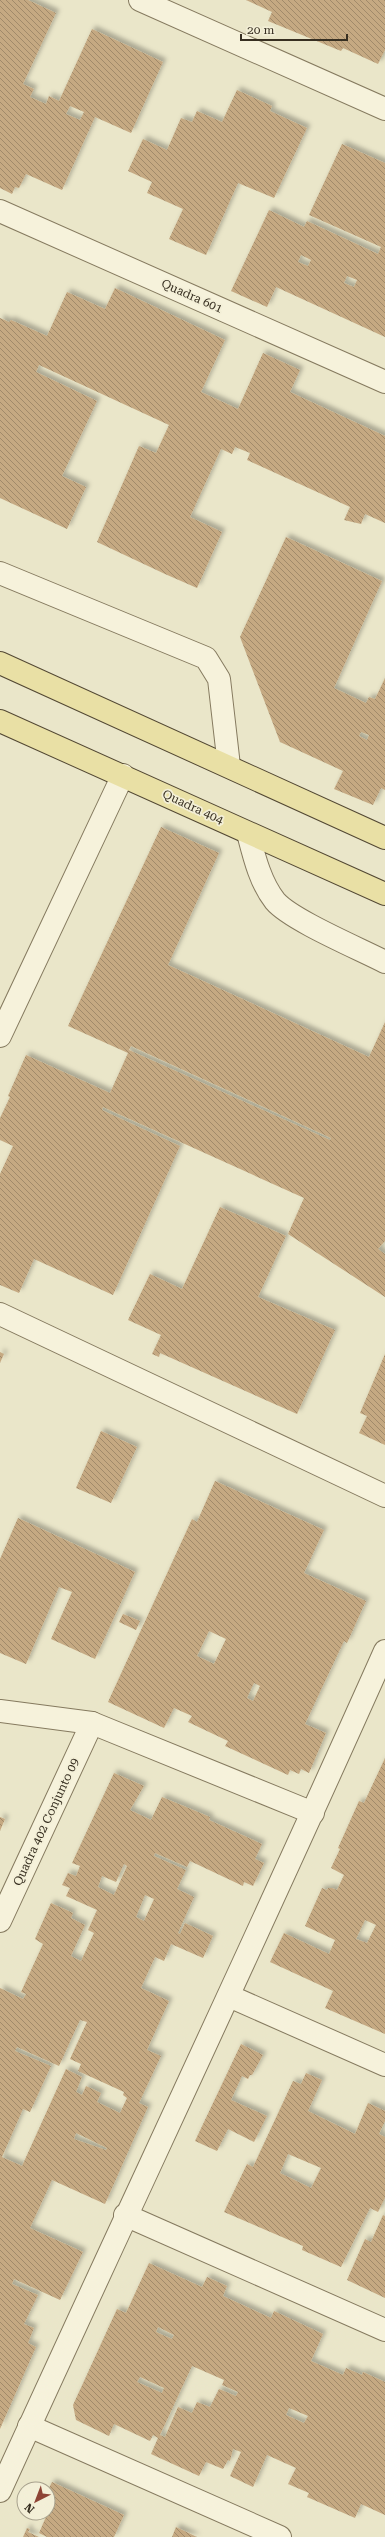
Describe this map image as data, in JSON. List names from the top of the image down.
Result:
{
  "streets": {
    "main road": ["Quadra 404"],
    "street": ["Quadra 601", "Quadra 402 Conjunto 09"]
  },
  "scale_bar": "20 m",
  "north": "bottom left"
}
